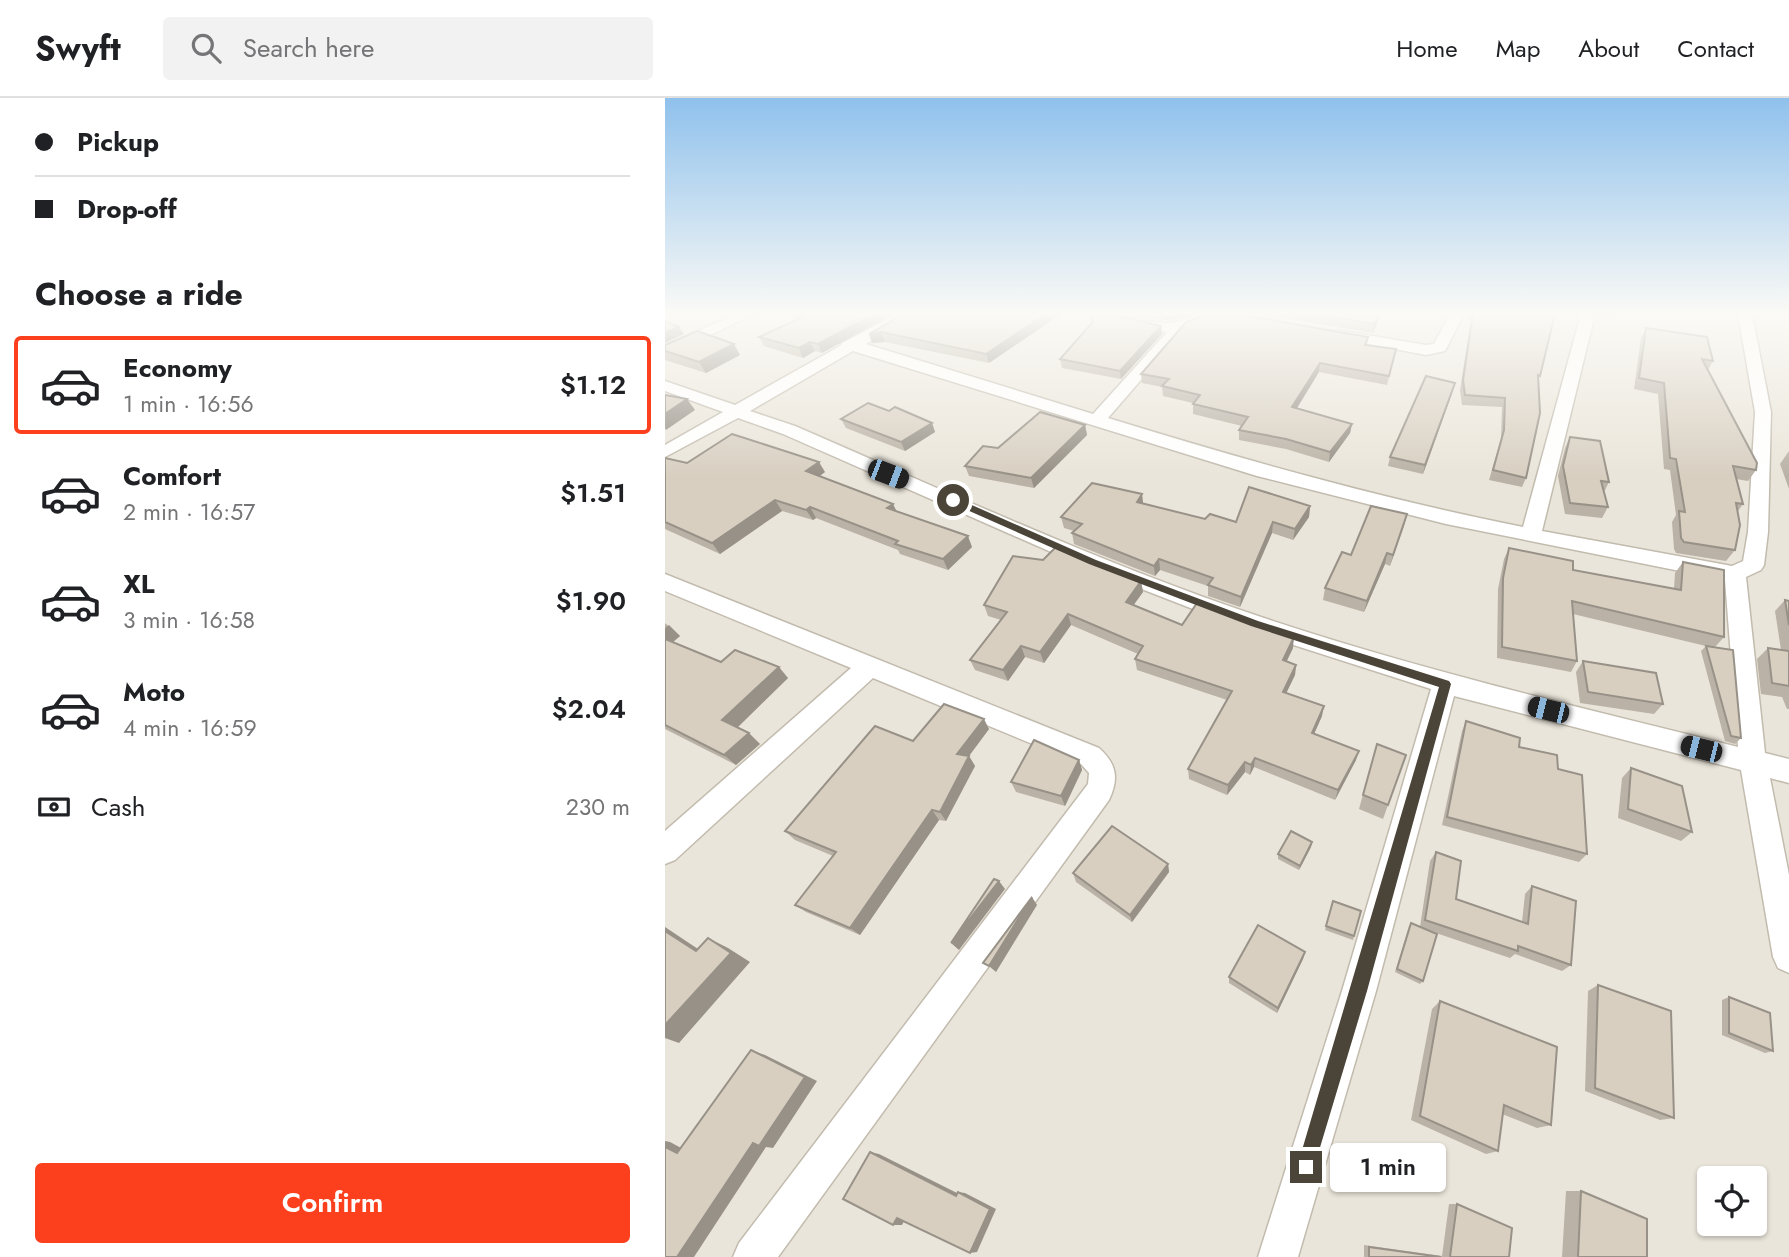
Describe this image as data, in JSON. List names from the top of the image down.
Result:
{
  "page": {
    "header": "Swyft",
    "search": "Search here",
    "nav": [
      "Home",
      "Map",
      "About",
      "Contact"
    ],
    "banner": ["Pickup", "Drop-off"],
    "heading": "Choose a ride",
    "list": [
      {
        "name": "Economy",
        "note": "1 min · 16:56",
        "value": "$1.12"
      },
      {
        "name": "Comfort",
        "note": "2 min · 16:57",
        "value": "$1.51"
      },
      {
        "name": "XL",
        "note": "3 min · 16:58",
        "value": "$1.90"
      },
      {
        "name": "Moto",
        "note": "4 min · 16:59",
        "value": "$2.04"
      }
    ],
    "pay": ["Cash", "230 m"],
    "bubble": "1 min",
    "buttons": "Confirm"
  }
}
